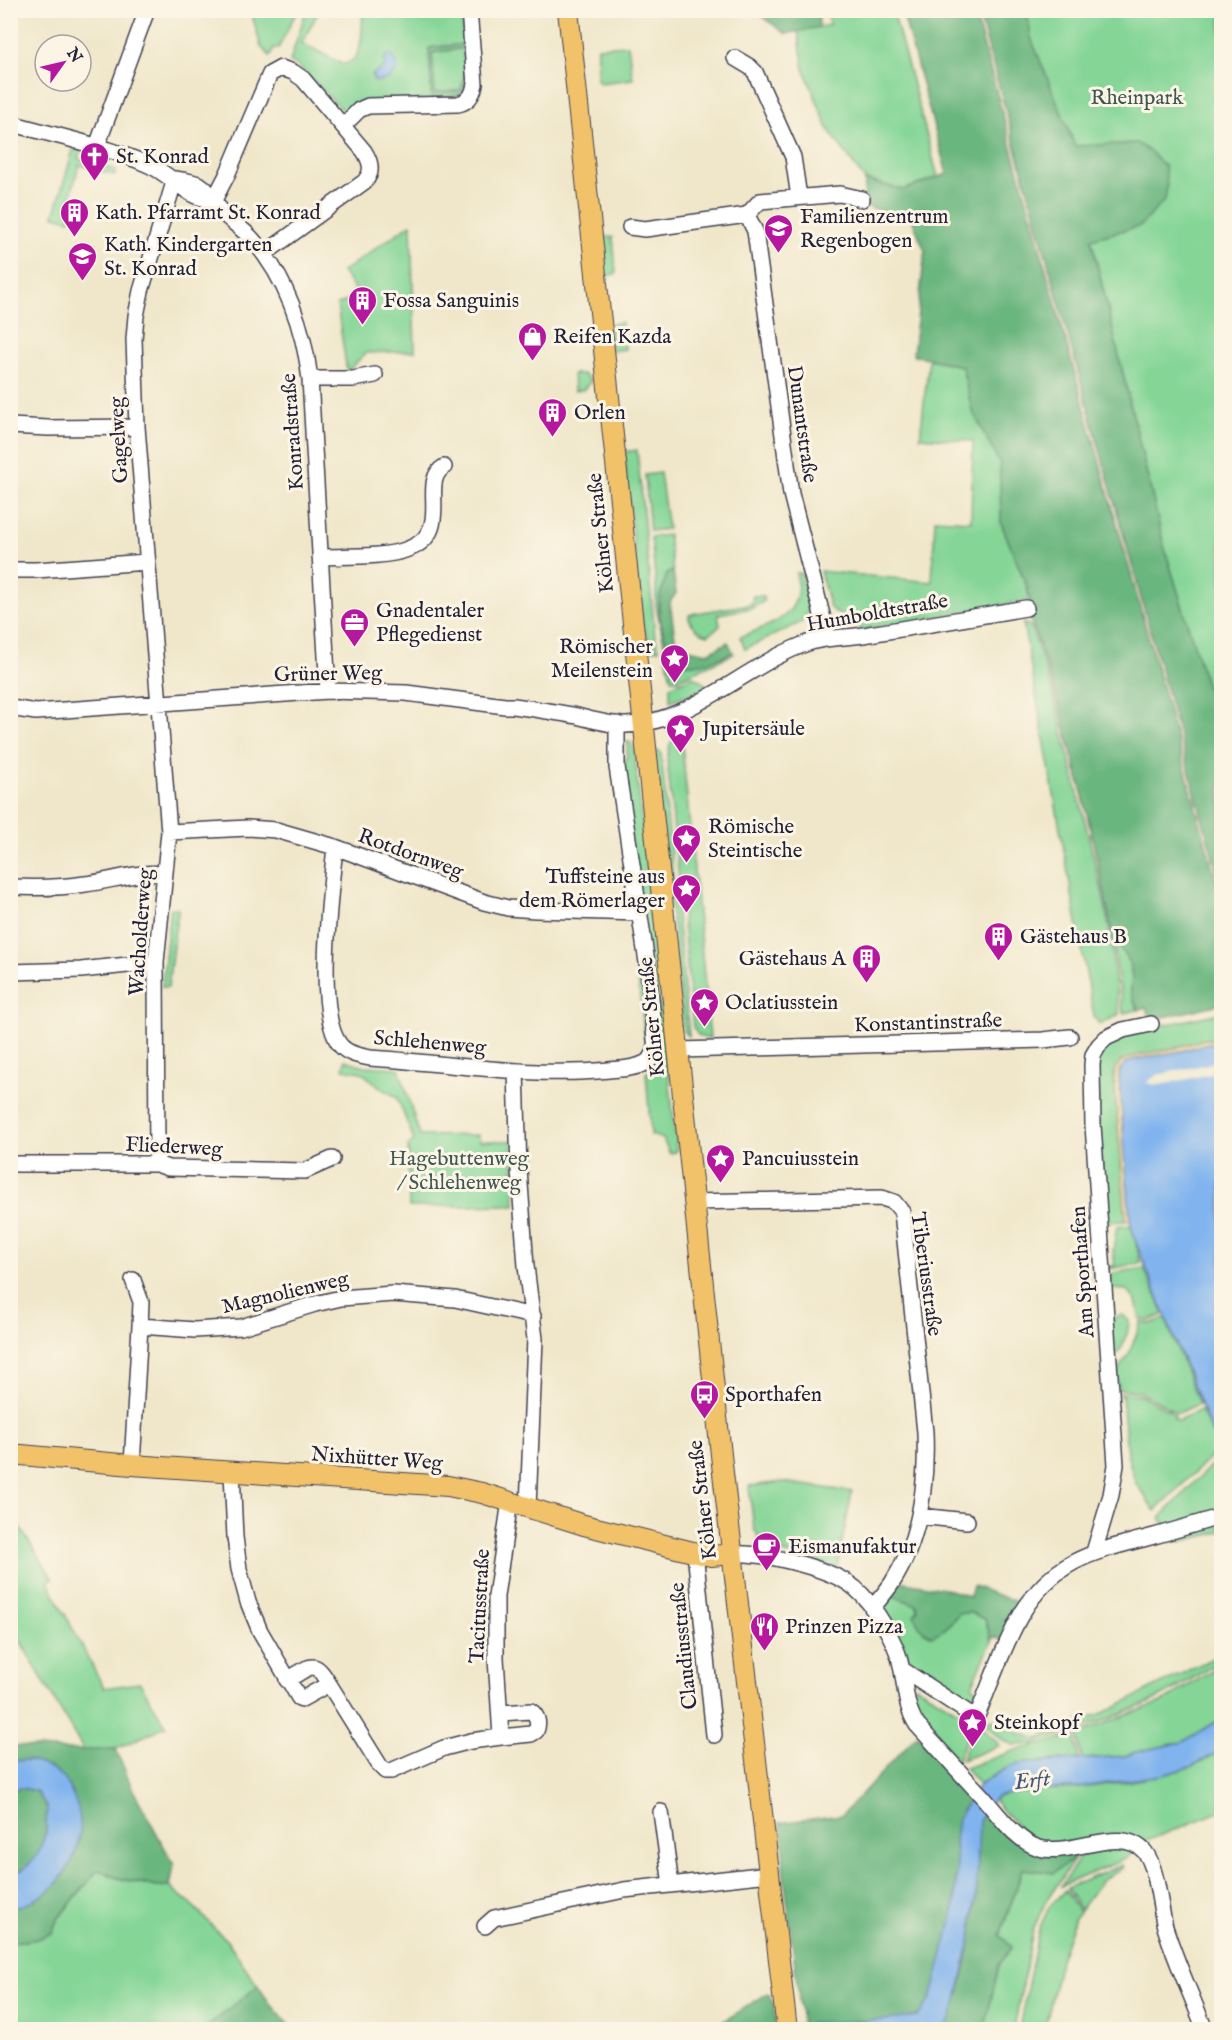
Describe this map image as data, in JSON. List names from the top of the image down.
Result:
{
  "streets": {
    "main road": ["Kölner Straße", "Nixhütter Weg"],
    "street": [
      "Dunantstraße",
      "Konradstraße",
      "Gagelweg",
      "Humboldtstraße",
      "Grüner Weg",
      "Rotdornweg",
      "Wacholderweg",
      "Konstantinstraße",
      "Schlehenweg",
      "Fliederweg",
      "Am Sporthafen",
      "Tiberiusstraße",
      "Magnolienweg",
      "Tacitusstraße",
      "Claudiusstraße"
    ]
  },
  "crossings": [
    ["Dunantstraße", "Humboldtstraße"],
    ["Konradstraße", "Gagelweg"],
    ["Konradstraße", "Grüner Weg"],
    ["Gagelweg", "Grüner Weg"],
    ["Gagelweg", "Wacholderweg"],
    ["Kölner Straße", "Humboldtstraße"],
    ["Kölner Straße", "Grüner Weg"],
    ["Kölner Straße", "Rotdornweg"],
    ["Kölner Straße", "Konstantinstraße"],
    ["Kölner Straße", "Schlehenweg"],
    ["Kölner Straße", "Tiberiusstraße"],
    ["Kölner Straße", "Nixhütter Weg"],
    ["Humboldtstraße", "Grüner Weg"],
    ["Grüner Weg", "Wacholderweg"],
    ["Rotdornweg", "Wacholderweg"],
    ["Rotdornweg", "Schlehenweg"],
    ["Wacholderweg", "Fliederweg"],
    ["Nixhütter Weg", "Tacitusstraße"],
    ["Nixhütter Weg", "Claudiusstraße"]
  ],
  "water": ["Erft"],
  "parks": ["Rheinpark", "Hagebuttenweg / Schlehenweg"],
  "places": {
    "church": ["St. Konrad"],
    "building": [
      "Kath. Pfarramt St. Konrad",
      "Fossa Sanguinis",
      "Orlen",
      "Gästehaus B",
      "Gästehaus A"
    ],
    "school or university": ["Familienzentrum Regenbogen", "Kath. Kindergarten St. Konrad"],
    "shop": ["Reifen Kazda"],
    "office": ["Gnadentaler Pflegedienst"],
    "place": [
      "Römischer Meilenstein",
      "Jupitersäule",
      "Römische Steintische",
      "Tuffsteine aus dem Römerlager",
      "Oclatiusstein",
      "Pancuiusstein",
      "Steinkopf"
    ],
    "bus stop": ["Sporthafen"],
    "cafe": ["Eismanufaktur"],
    "restaurant": ["Prinzen Pizza"]
  },
  "north": "top right"
}
